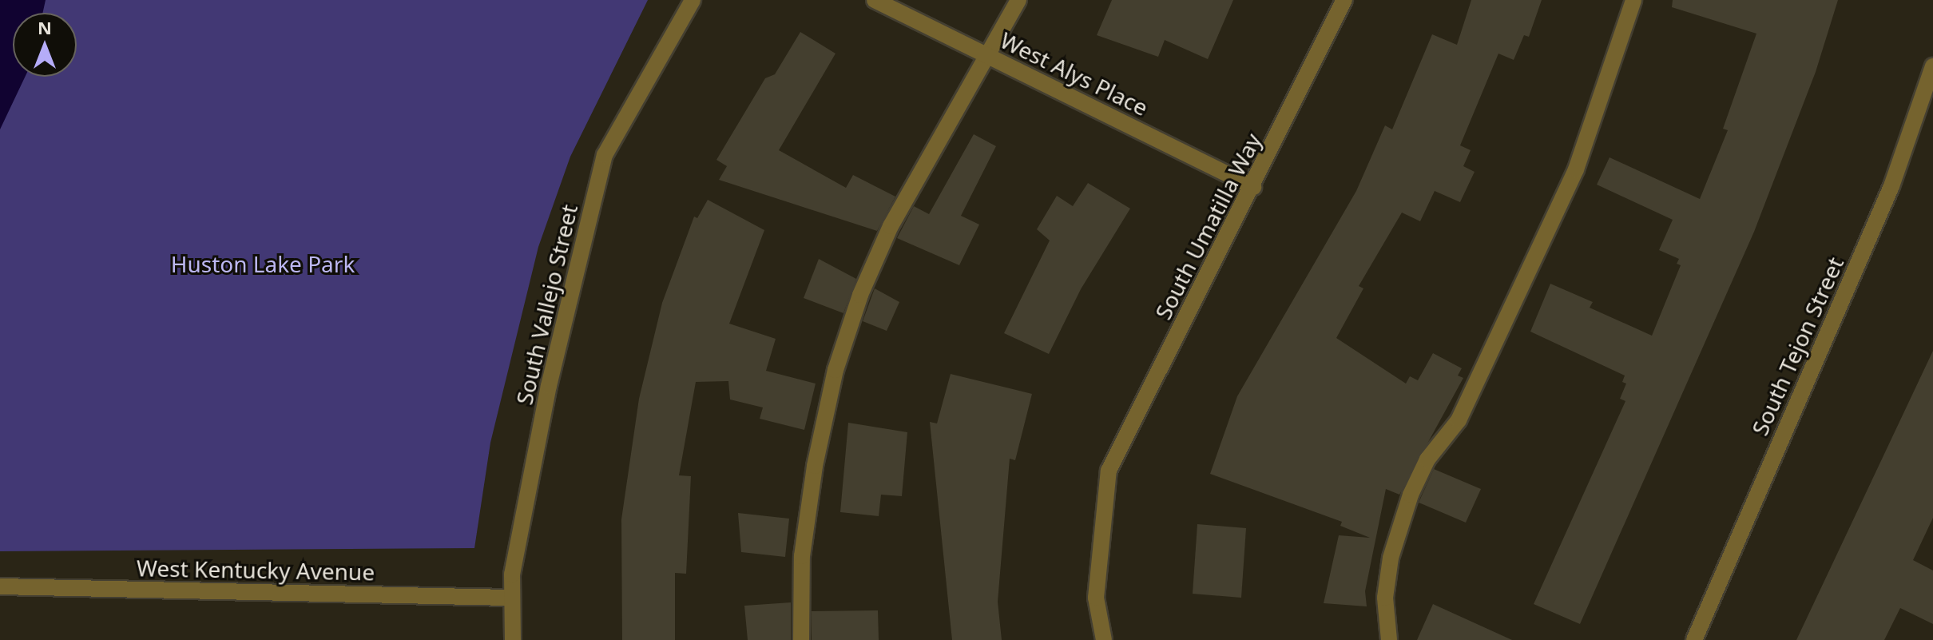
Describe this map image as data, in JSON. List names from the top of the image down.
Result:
{
  "streets": {
    "street": [
      "West Alys Place",
      "South Umatilla Way",
      "South Vallejo Street",
      "South Tejon Street",
      "West Kentucky Avenue"
    ]
  },
  "crossings": [
    ["West Alys Place", "South Umatilla Way"],
    ["South Vallejo Street", "West Kentucky Avenue"]
  ],
  "parks": ["Huston Lake Park"],
  "north": "top"
}
